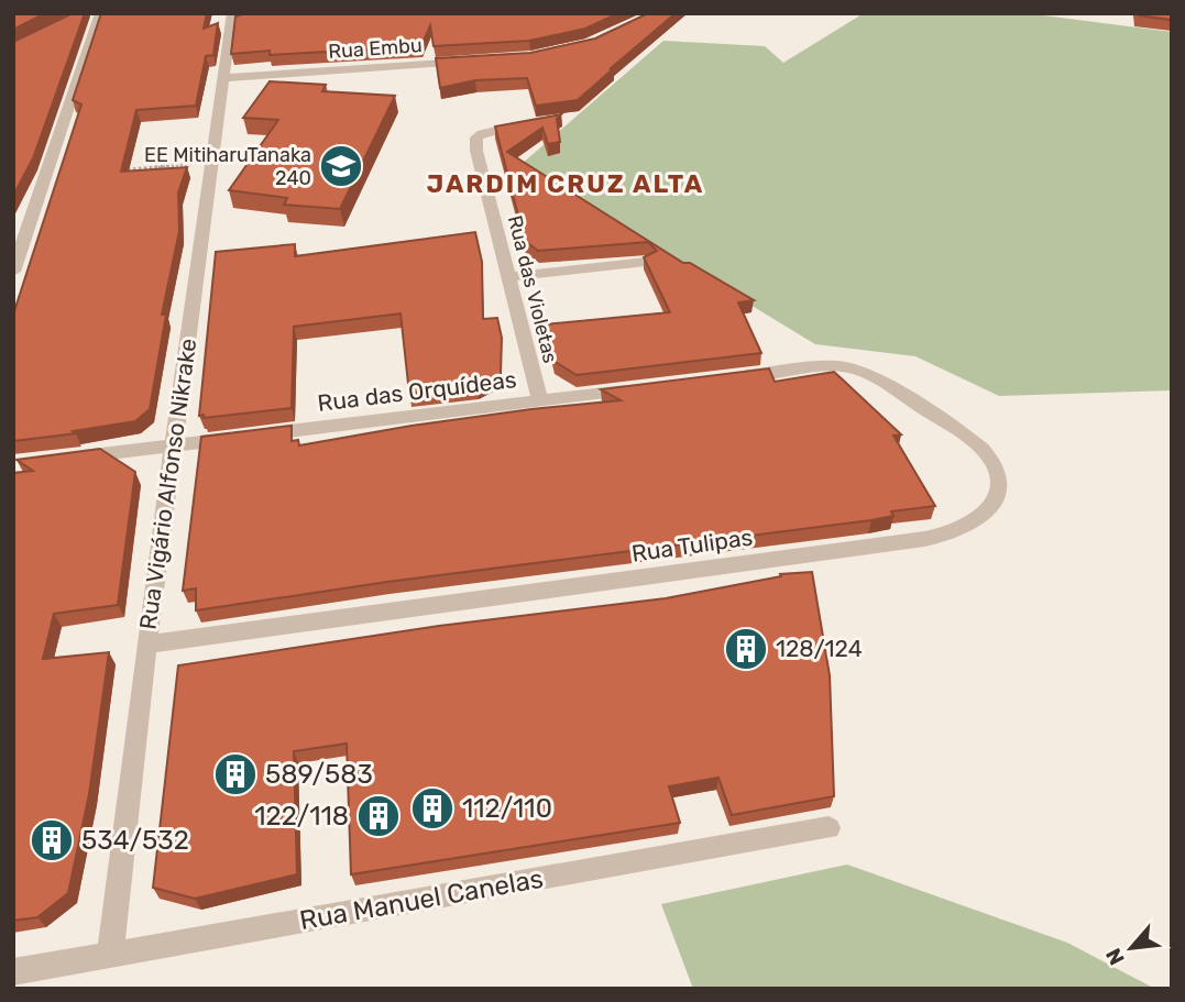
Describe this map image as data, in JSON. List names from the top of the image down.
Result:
{
  "streets": {
    "street": [
      "Rua Embu",
      "Rua das Violetas",
      "Rua das Orquídeas",
      "Rua Vigário Alfonso Nikrake",
      "Rua Tulipas",
      "Rua Manuel Canelas"
    ]
  },
  "crossings": [
    ["Rua Embu", "Rua Vigário Alfonso Nikrake"],
    ["Rua das Violetas", "Rua das Orquídeas"],
    ["Rua das Orquídeas", "Rua Vigário Alfonso Nikrake"],
    ["Rua Vigário Alfonso Nikrake", "Rua Tulipas"],
    ["Rua Vigário Alfonso Nikrake", "Rua Manuel Canelas"]
  ],
  "districts": ["JARDIM CRUZ ALTA"],
  "places": {
    "school or university": ["EE MitiharuTanaka 240"],
    "building": [
      "128/124",
      "589/583",
      "112/110",
      "122/118",
      "534/532"
    ]
  },
  "north": "bottom left"
}
